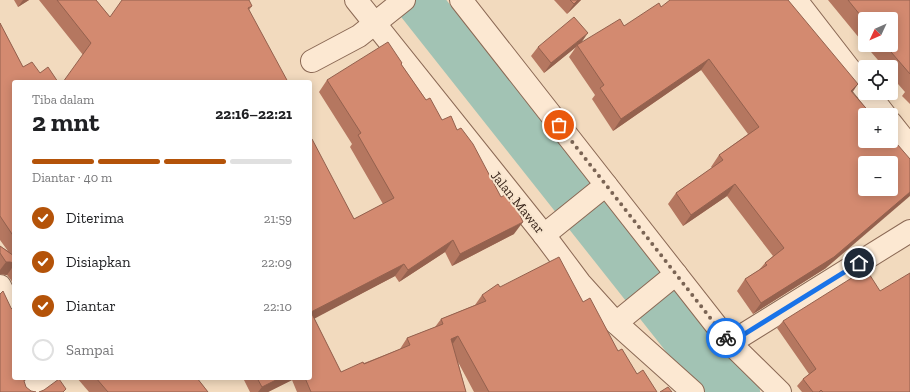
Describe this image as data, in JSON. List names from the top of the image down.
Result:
{
  "streets": {
    "street": ["Jalan Mawar"]
  },
  "north": "bottom left",
  "page": {
    "map_buttons": ["+", "−"],
    "heading": ["2 mnt", "Tiba dalam", "22:16–22:21"],
    "bar": "Diantar · 40 m",
    "list": [
      ["Diterima", "21:59"],
      ["Disiapkan", "22:09"],
      ["Diantar", "22:10"],
      "Sampai"
    ]
  }
}
